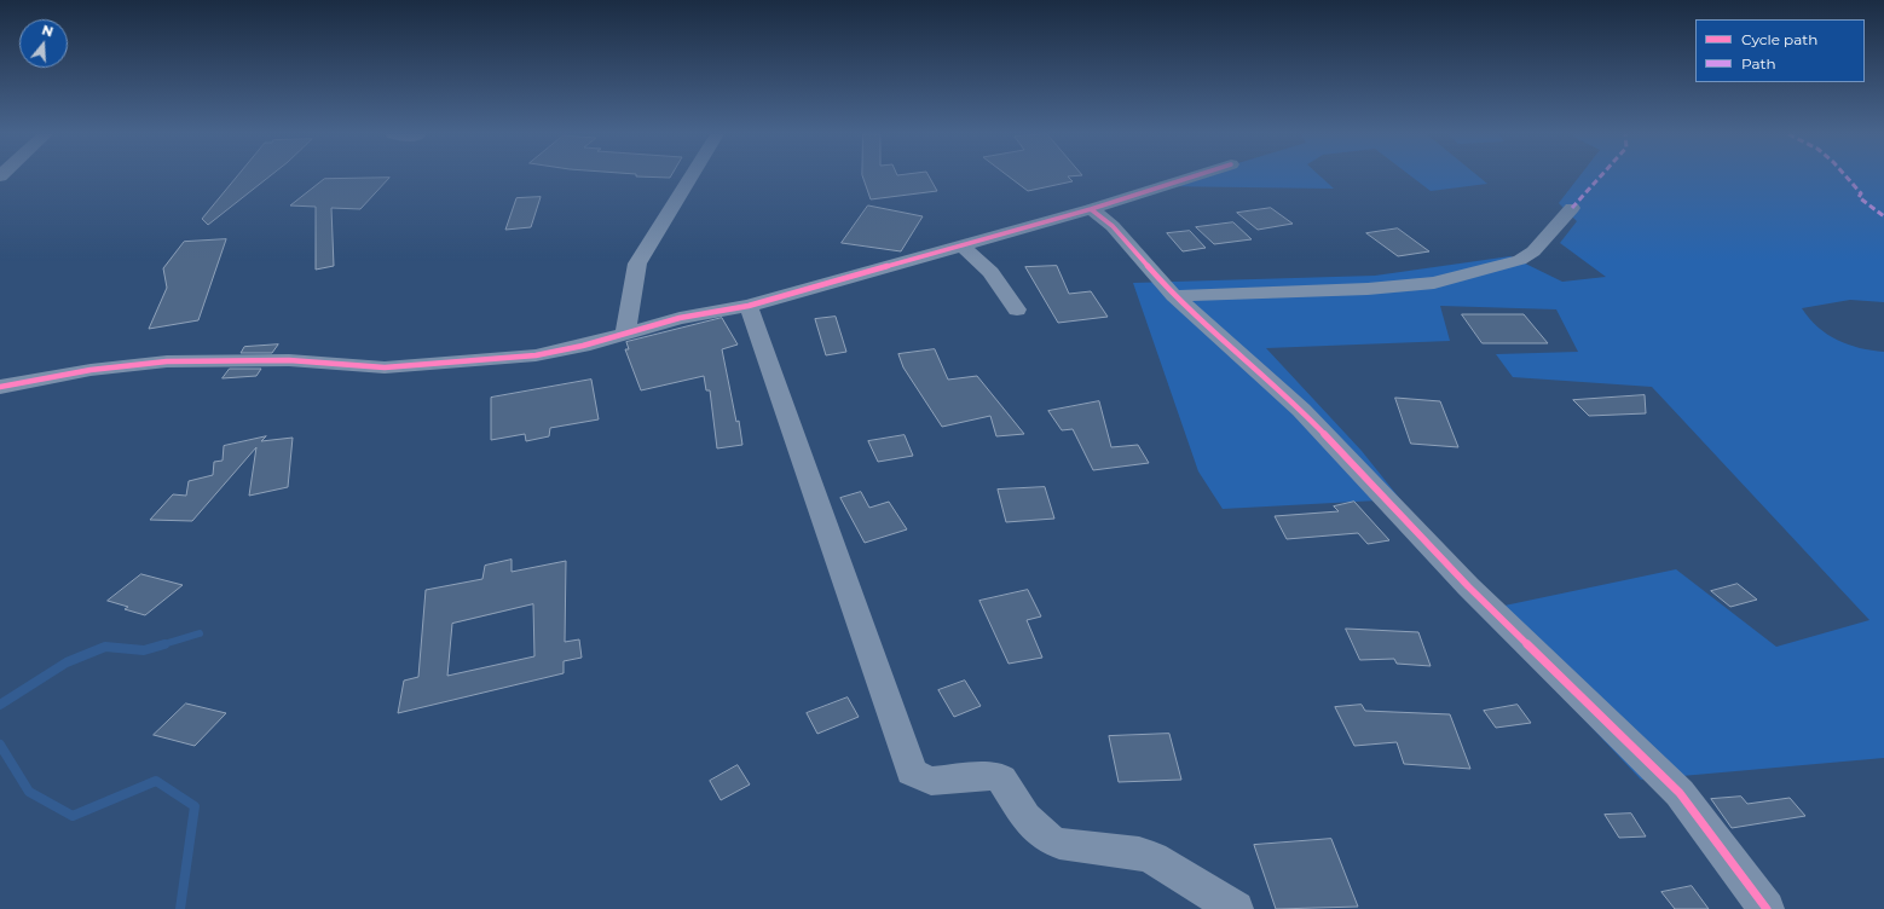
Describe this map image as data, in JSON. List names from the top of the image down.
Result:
{
  "legend": ["Cycle path", "Path"],
  "north": "top"
}
